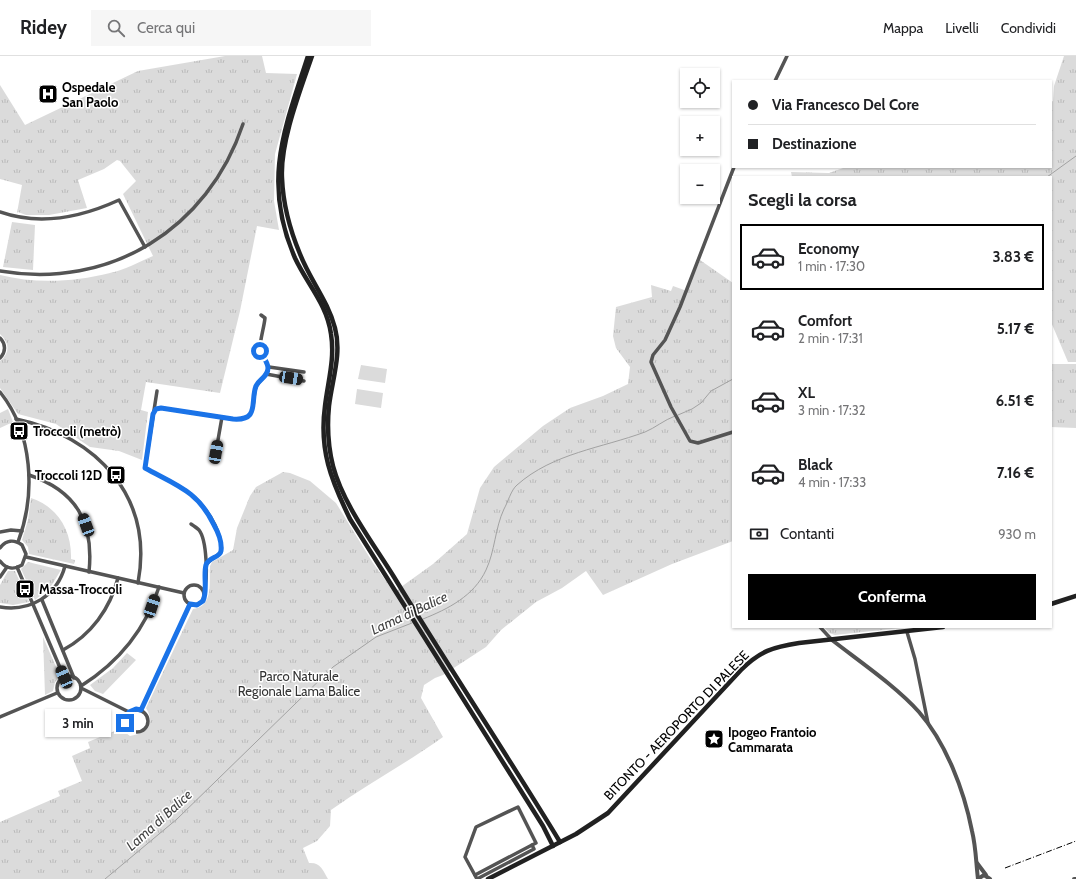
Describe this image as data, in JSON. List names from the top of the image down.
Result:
{
  "streets": {
    "main road": ["BITONTO - AEROPORTO DI PALESE"]
  },
  "water": ["Lama di Balice"],
  "parks": ["Parco Naturale Regionale Lama Balice"],
  "places": {
    "hospital": ["Ospedale San Paolo"],
    "bus stop": ["Troccoli (metrò)", "Troccoli 12D", "Massa-Troccoli"],
    "place": ["Ipogeo Frantoio Cammarata"]
  },
  "page": {
    "header": "Ridey",
    "search": "Cerca qui",
    "nav": ["Mappa", "Livelli", "Condividi"],
    "map_buttons": ["+", "−"],
    "banner": ["Via Francesco Del Core", "Destinazione"],
    "heading": "Scegli la corsa",
    "list": [
      {
        "name": "Economy",
        "note": "1 min · 17:30",
        "value": "3.83 €"
      },
      {
        "name": "Comfort",
        "note": "2 min · 17:31",
        "value": "5.17 €"
      },
      {
        "name": "XL",
        "note": "3 min · 17:32",
        "value": "6.51 €"
      },
      {
        "name": "Black",
        "note": "4 min · 17:33",
        "value": "7.16 €"
      }
    ],
    "pay": ["Contanti", "930 m"],
    "buttons": "Conferma",
    "bubble": "3 min"
  }
}
